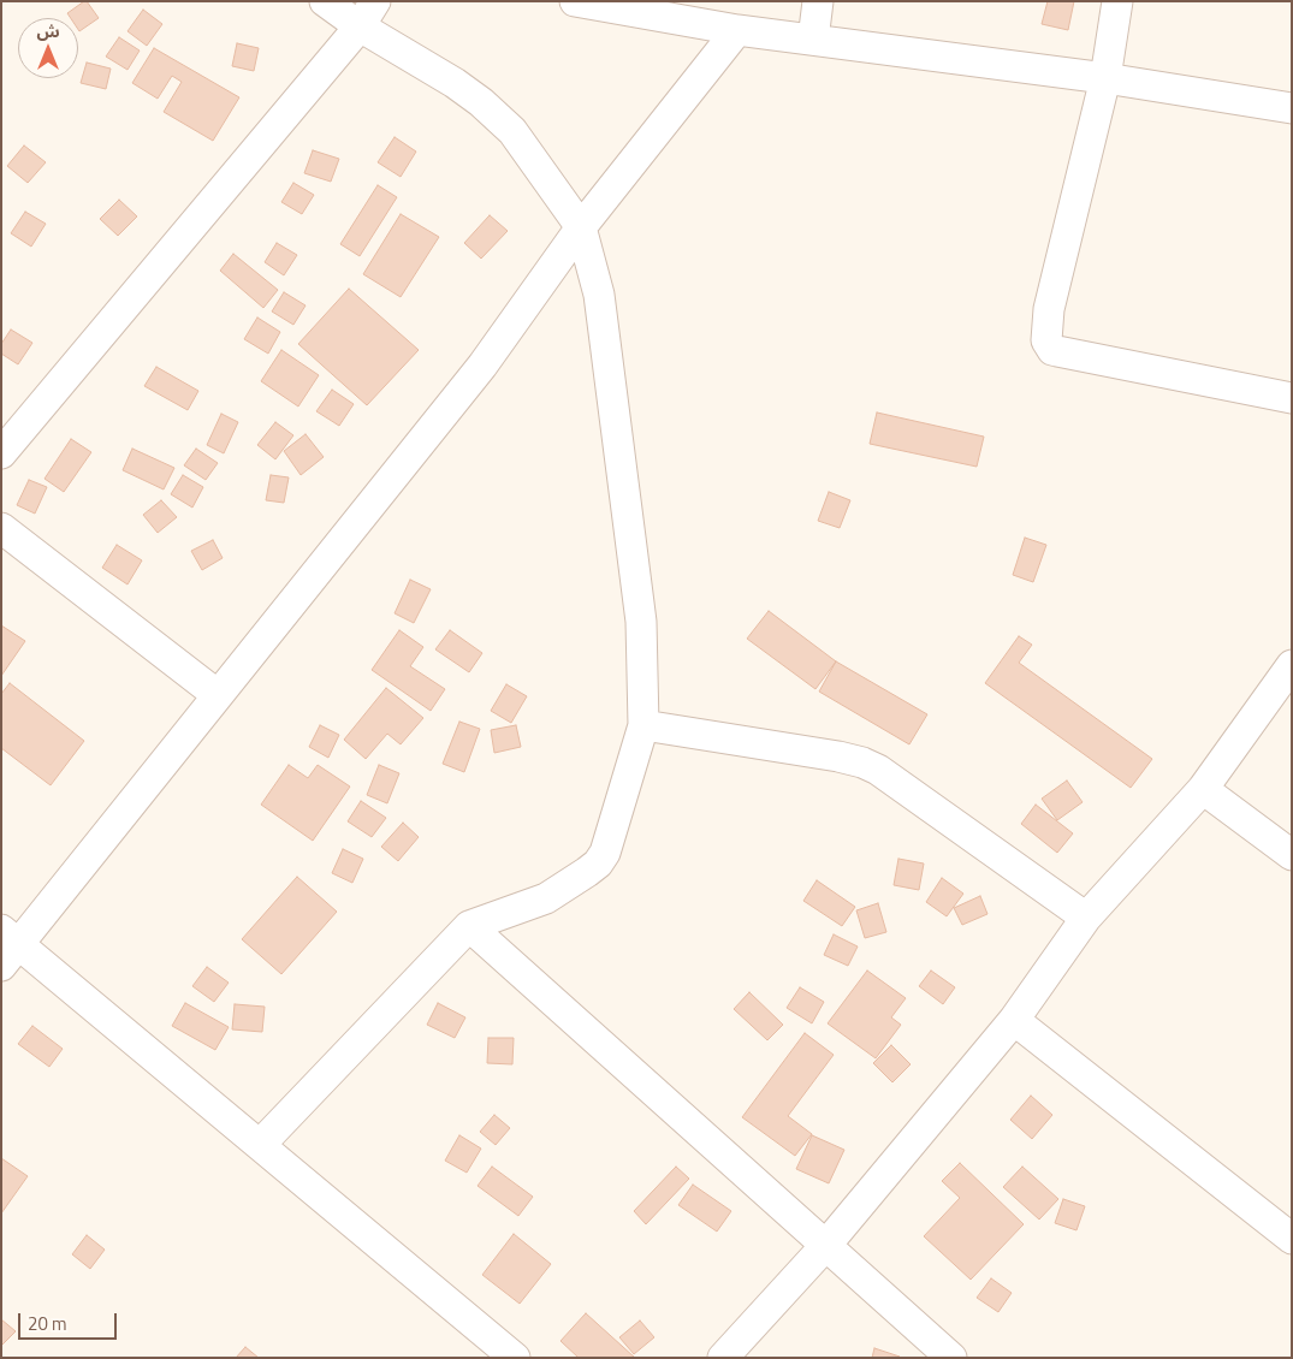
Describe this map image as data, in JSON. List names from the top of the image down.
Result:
{
  "scale_bar": "20 m",
  "north": "top"
}
